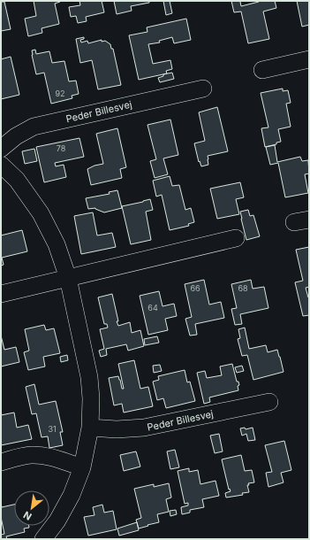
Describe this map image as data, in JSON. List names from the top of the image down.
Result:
{
  "streets": {
    "street": ["Peder Billesvej"]
  },
  "house_numbers": [
    "92",
    "78",
    "66",
    "68",
    "64",
    "31"
  ],
  "north": "bottom left"
}
